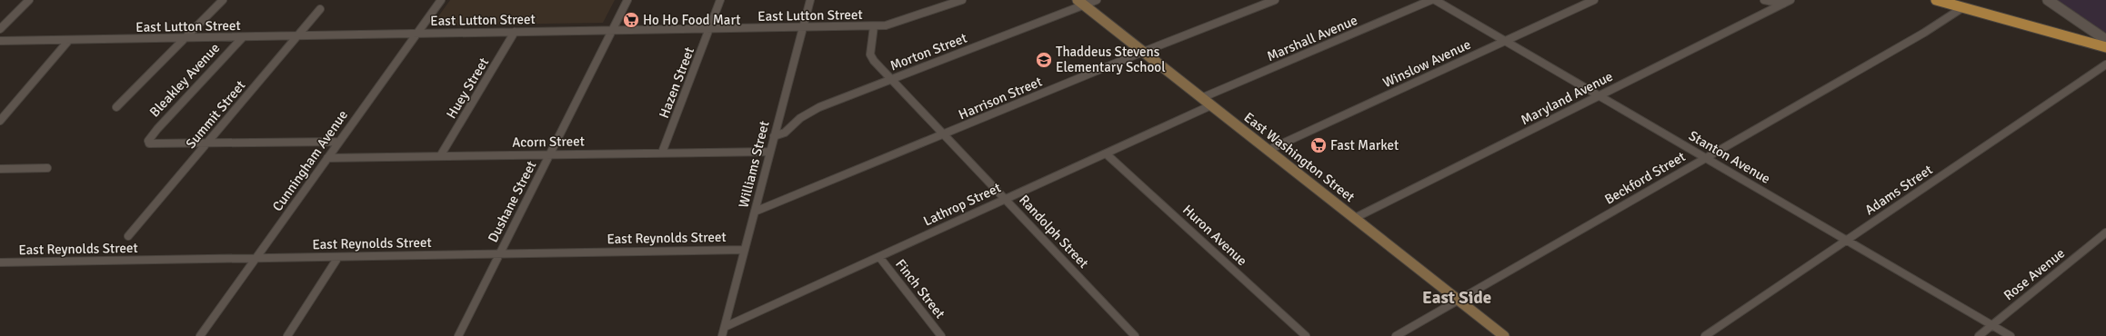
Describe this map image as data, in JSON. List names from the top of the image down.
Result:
{
  "streets": {
    "main road": ["East Washington Street"],
    "street": [
      "East Lutton Street",
      "Marshall Avenue",
      "Morton Street",
      "Winslow Avenue",
      "Bleakley Avenue",
      "Hazen Street",
      "Huey Street",
      "Harrison Street",
      "Maryland Avenue",
      "Summit Street",
      "Acorn Street",
      "Stanton Avenue",
      "Cunningham Avenue",
      "Williams Street",
      "Beckford Street",
      "Adams Street",
      "Dushane Street",
      "Lathrop Street",
      "Randolph Street",
      "Huron Avenue",
      "East Reynolds Street",
      "Rose Avenue",
      "Finch Street"
    ]
  },
  "crossings": [
    ["East Lutton Street", "Bleakley Avenue"],
    ["East Lutton Street", "Hazen Street"],
    ["East Lutton Street", "Huey Street"],
    ["East Lutton Street", "Summit Street"],
    ["East Lutton Street", "Cunningham Avenue"],
    ["East Lutton Street", "Williams Street"],
    ["East Lutton Street", "Dushane Street"],
    ["East Lutton Street", "Randolph Street"],
    ["Marshall Avenue", "East Washington Street"],
    ["Morton Street", "East Washington Street"],
    ["Morton Street", "Williams Street"],
    ["Morton Street", "Randolph Street"],
    ["Winslow Avenue", "East Washington Street"],
    ["Winslow Avenue", "Stanton Avenue"],
    ["Bleakley Avenue", "Summit Street"],
    ["Hazen Street", "Acorn Street"],
    ["Huey Street", "Acorn Street"],
    ["Harrison Street", "East Washington Street"],
    ["Harrison Street", "Williams Street"],
    ["Harrison Street", "Randolph Street"],
    ["Maryland Avenue", "East Washington Street"],
    ["Maryland Avenue", "Stanton Avenue"],
    ["Acorn Street", "Cunningham Avenue"],
    ["Acorn Street", "Williams Street"],
    ["Acorn Street", "Dushane Street"],
    ["East Washington Street", "Beckford Street"],
    ["East Washington Street", "Lathrop Street"],
    ["Stanton Avenue", "Beckford Street"],
    ["Stanton Avenue", "Adams Street"],
    ["Stanton Avenue", "Rose Avenue"],
    ["Cunningham Avenue", "East Reynolds Street"],
    ["Williams Street", "Lathrop Street"],
    ["Williams Street", "East Reynolds Street"],
    ["Dushane Street", "East Reynolds Street"],
    ["Lathrop Street", "Randolph Street"],
    ["Lathrop Street", "Huron Avenue"],
    ["Lathrop Street", "Finch Street"]
  ],
  "districts": ["East Side"],
  "places": {
    "supermarket": ["Ho Ho Food Mart", "Fast Market"],
    "school or university": ["Thaddeus Stevens Elementary School"]
  }
}
